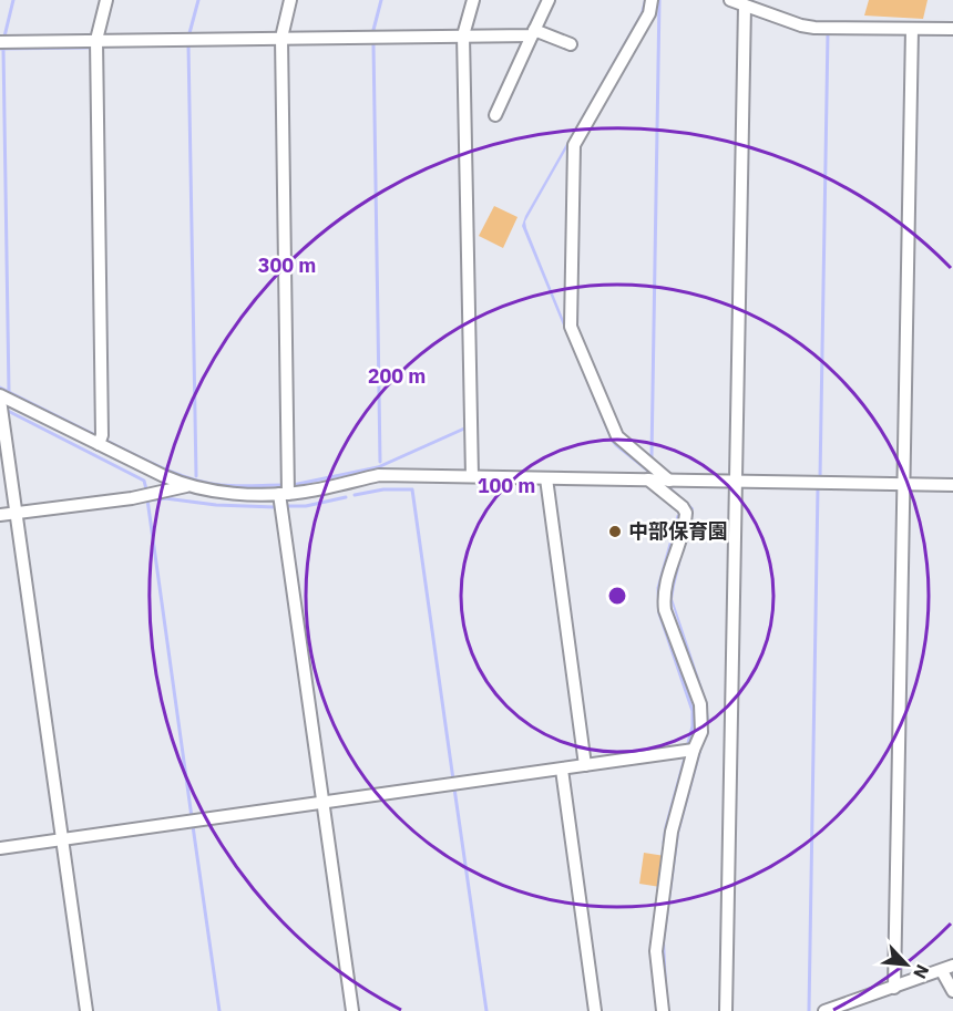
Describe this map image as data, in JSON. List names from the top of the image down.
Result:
{
  "places": ["中部保育園"],
  "north": "bottom right",
  "rings": ["300 m", "200 m", "100 m"]
}
